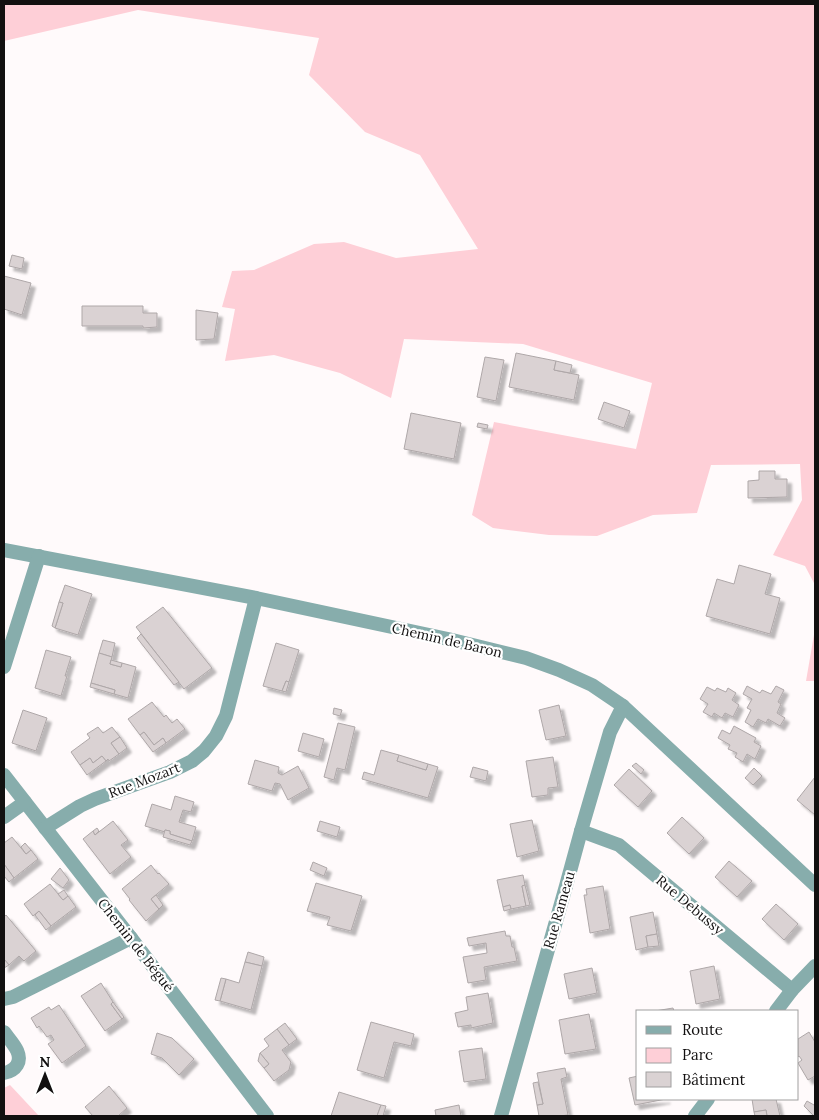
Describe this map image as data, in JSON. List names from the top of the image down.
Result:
{
  "streets": {
    "street": [
      "Chemin de Baron",
      "Rue Mozart",
      "Rue Debussy",
      "Rue Rameau",
      "Chemin de Bégué"
    ]
  },
  "crossings": [
    ["Chemin de Baron", "Rue Mozart"],
    ["Chemin de Baron", "Rue Rameau"],
    ["Rue Mozart", "Chemin de Bégué"],
    ["Rue Debussy", "Rue Rameau"]
  ],
  "legend": ["Route", "Parc", "Bâtiment"],
  "north": "top"
}
